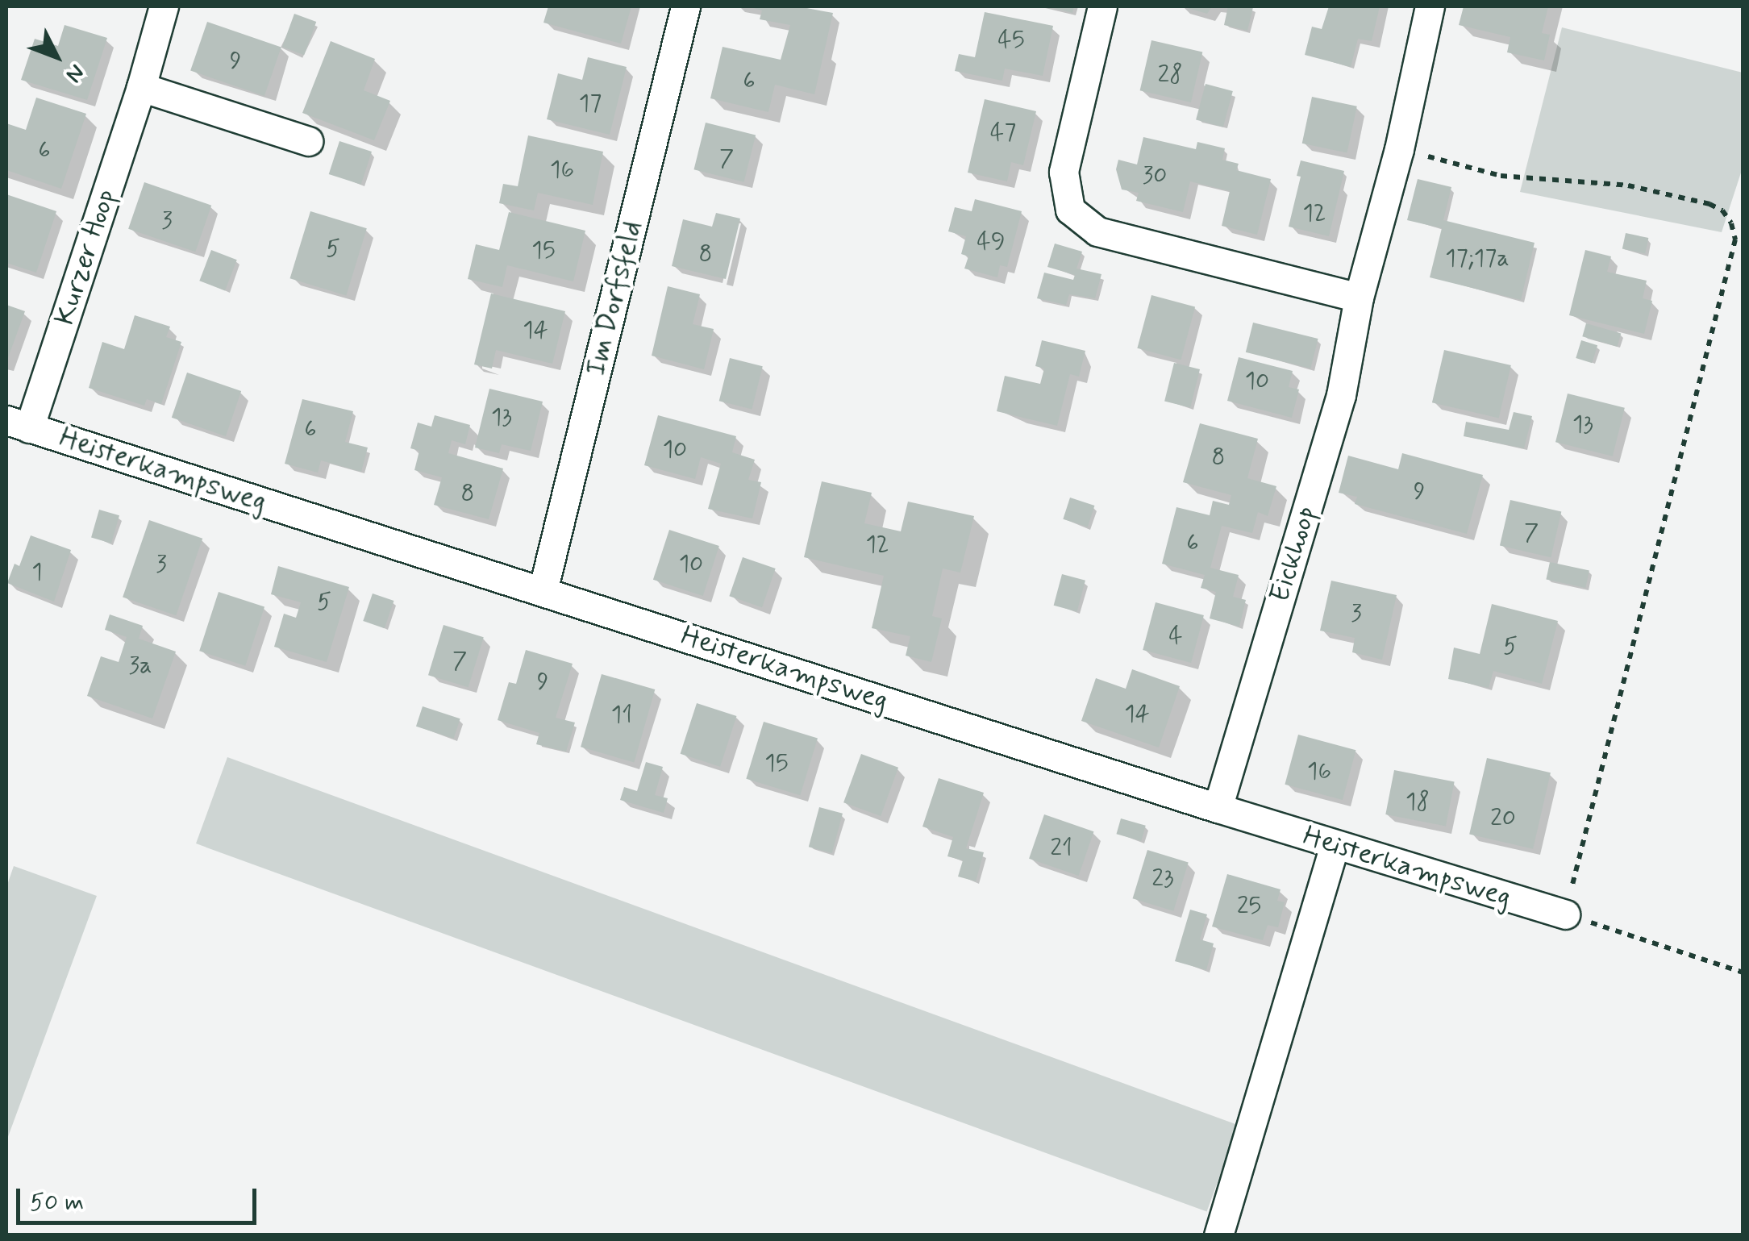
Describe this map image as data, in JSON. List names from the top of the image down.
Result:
{
  "streets": {
    "street": [
      "Kurzer Hoop",
      "Im Dorfsfeld",
      "Heisterkampsweg",
      "Eickhoop"
    ]
  },
  "crossings": [
    ["Kurzer Hoop", "Heisterkampsweg"],
    ["Im Dorfsfeld", "Heisterkampsweg"],
    ["Heisterkampsweg", "Eickhoop"]
  ],
  "house_numbers": [
    "45",
    "9",
    "28",
    "6",
    "17",
    "47",
    "6",
    "7",
    "16",
    "30",
    "12",
    "3",
    "49",
    "5",
    "15",
    "8",
    "17;17a",
    "14",
    "10",
    "13",
    "13",
    "6",
    "10",
    "8",
    "9",
    "8",
    "7",
    "6",
    "12",
    "3",
    "10",
    "1",
    "5",
    "3",
    "4",
    "5",
    "7",
    "3a",
    "9",
    "14",
    "11",
    "15",
    "16",
    "18",
    "20",
    "21",
    "23",
    "25"
  ],
  "scale_bar": "50 m",
  "north": "bottom right"
}
